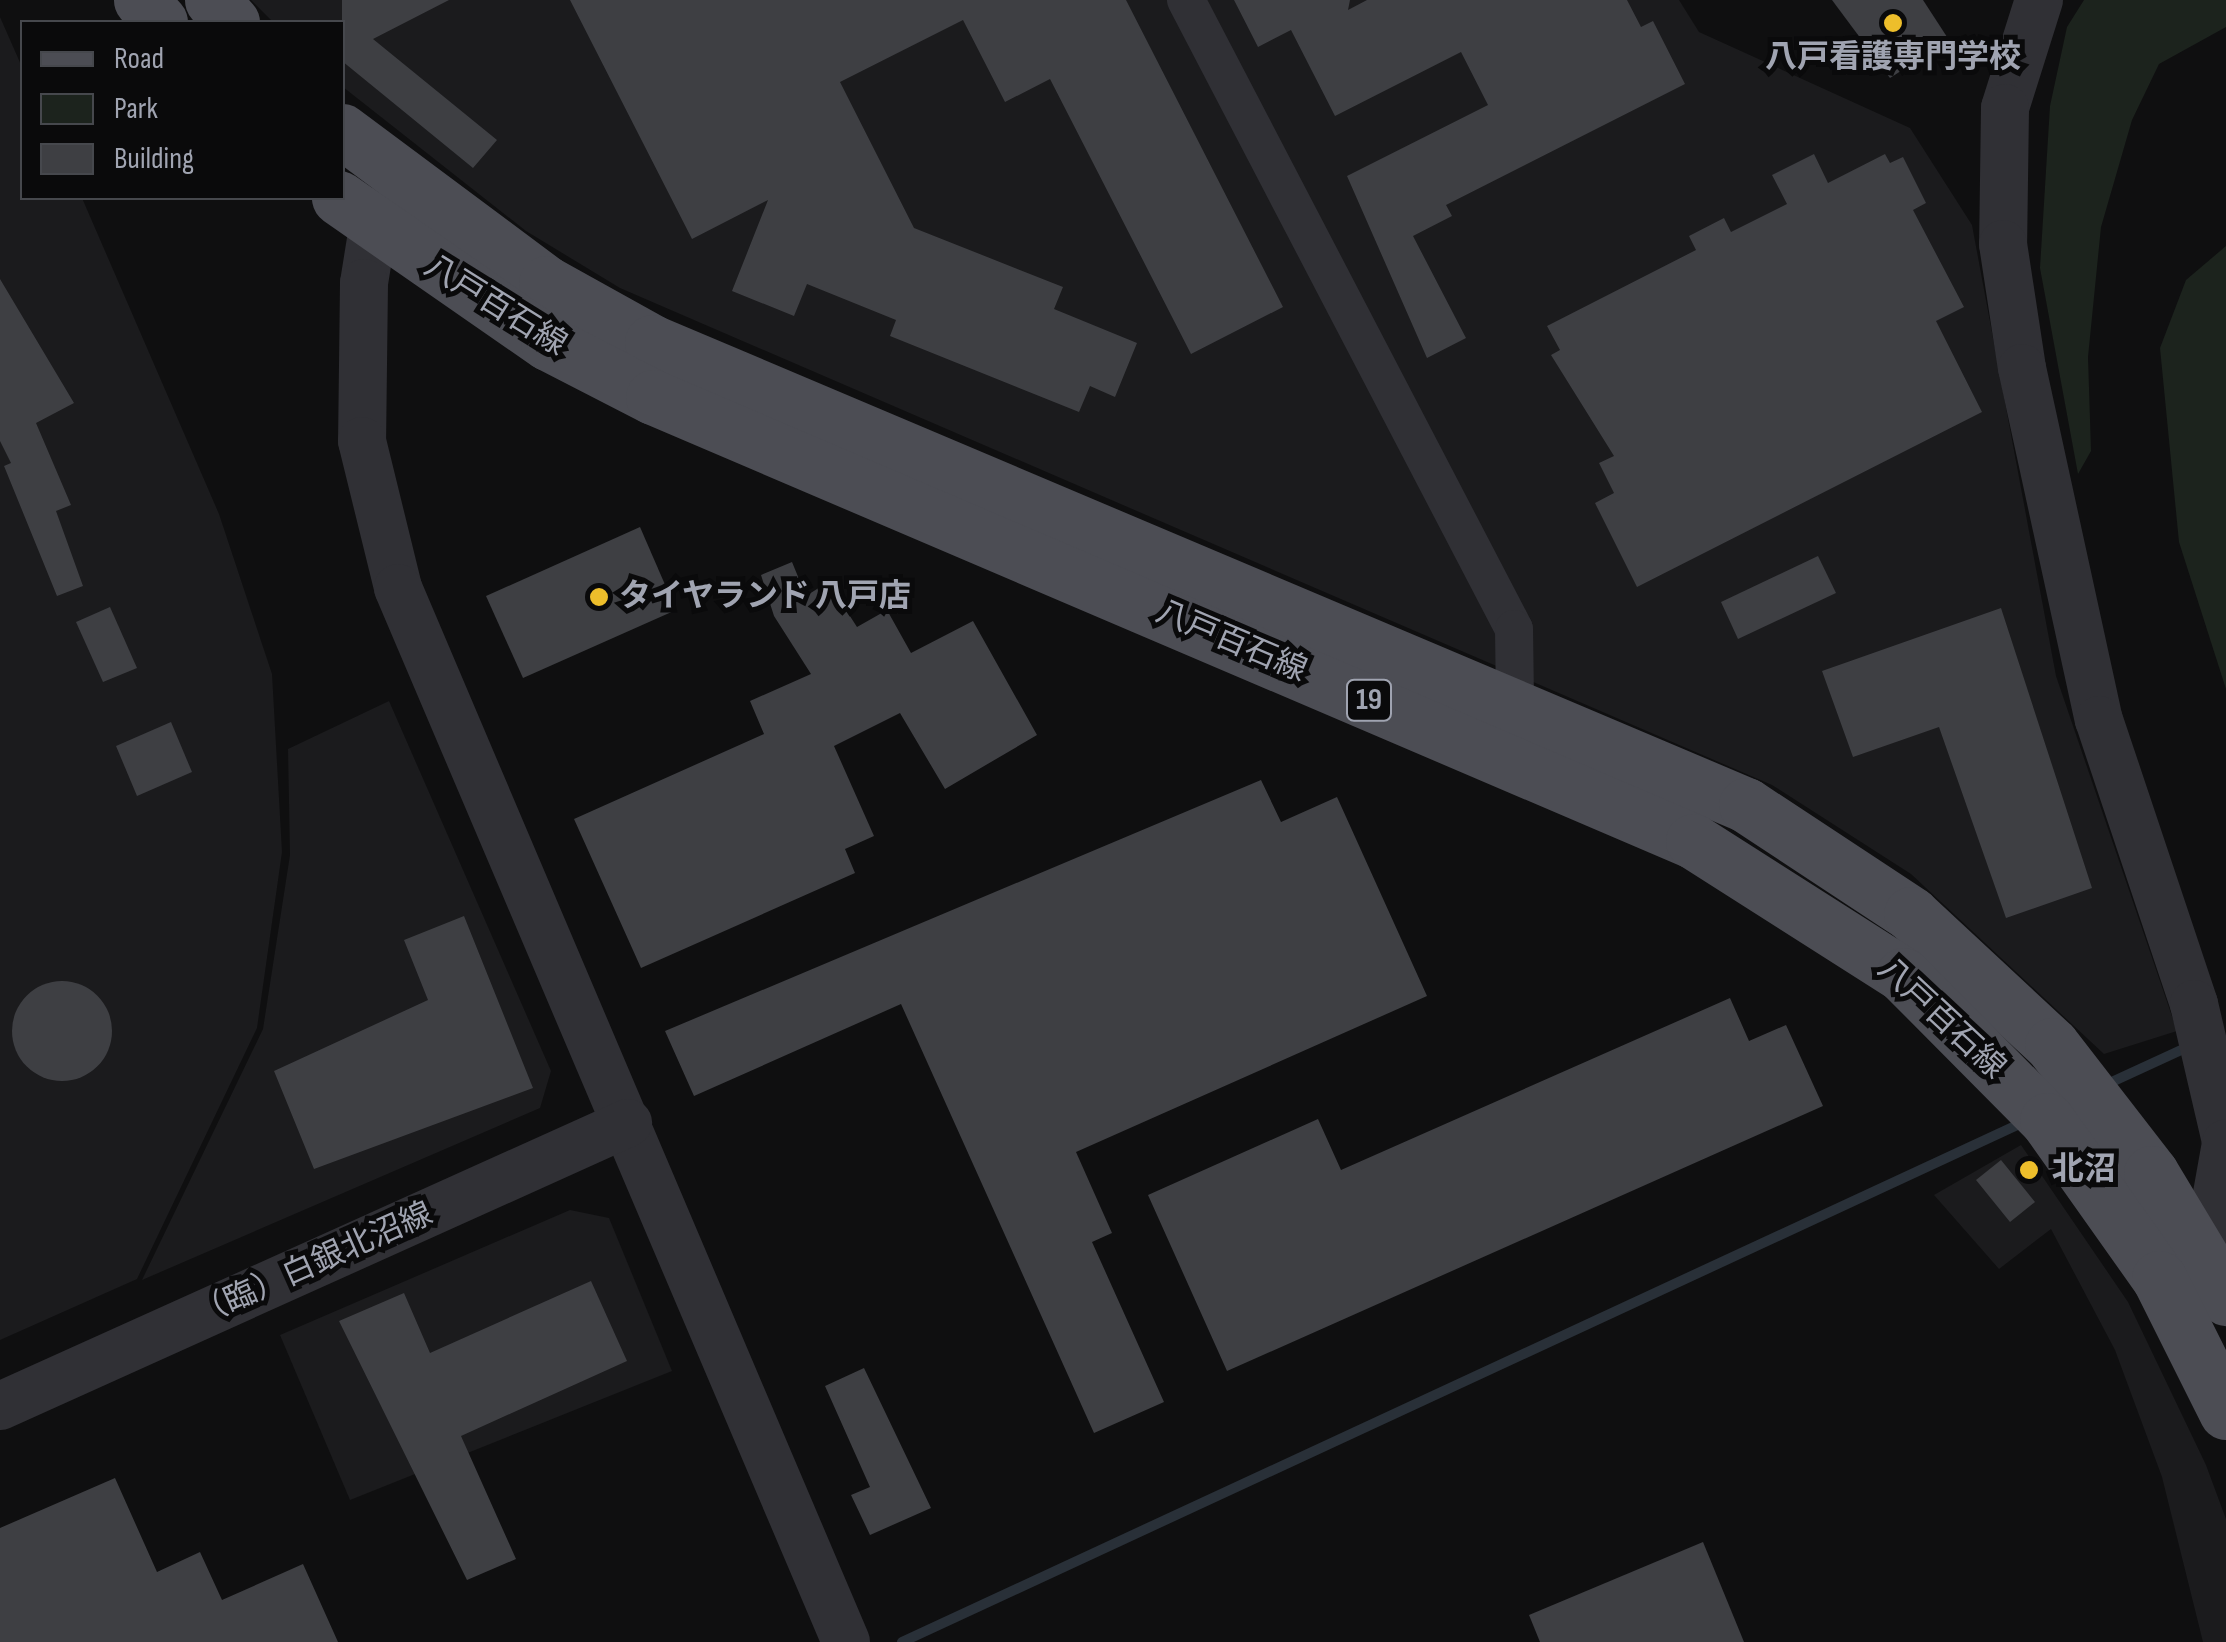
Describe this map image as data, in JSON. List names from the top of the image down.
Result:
{
  "streets": {
    "main road": ["八戸百石線", "19"],
    "street": ["（臨）白銀北沼線"]
  },
  "places": ["八戸看護専門学校", "タイヤランド 八戸店", "北沼"],
  "legend": ["Road", "Park", "Building"]
}
